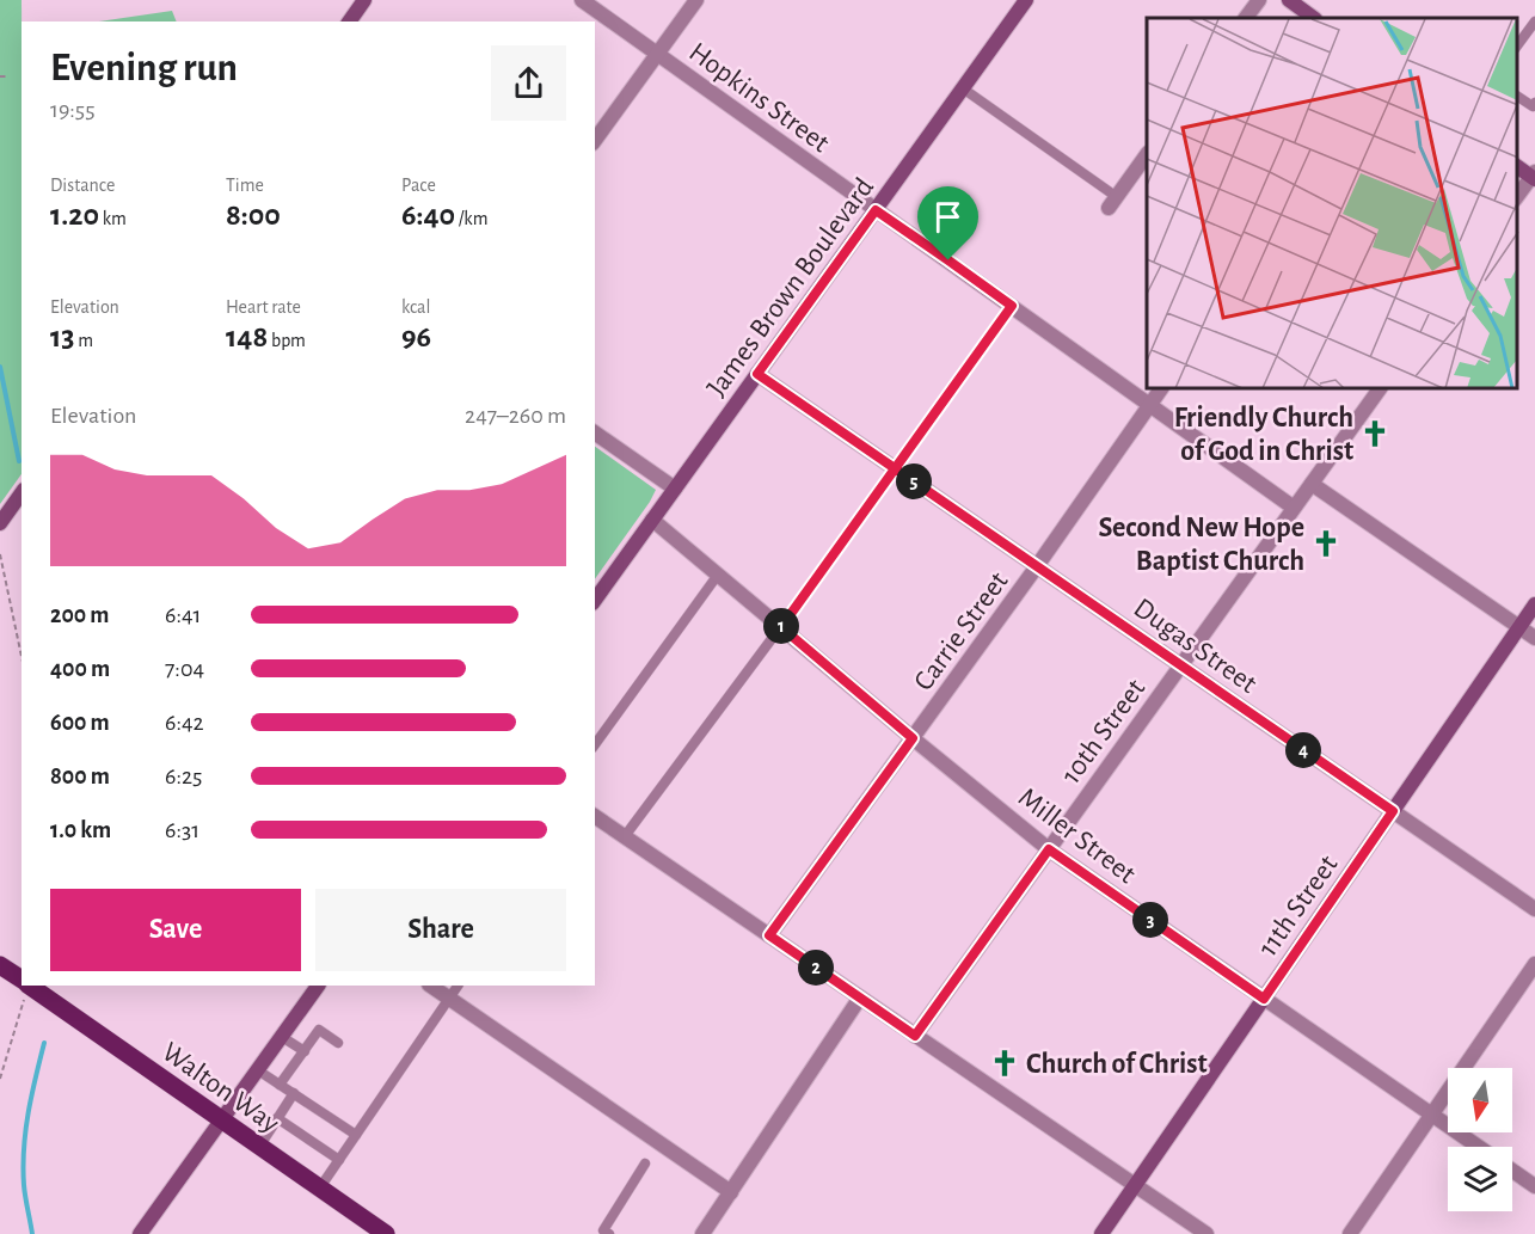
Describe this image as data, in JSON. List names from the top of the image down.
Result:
{
  "streets": {
    "main road": ["Walton Way"],
    "street": [
      "Hopkins Street",
      "James Brown Boulevard",
      "Carrie Street",
      "Dugas Street",
      "10th Street",
      "Miller Street",
      "11th Street"
    ]
  },
  "crossings": [
    ["Hopkins Street", "James Brown Boulevard"],
    ["Hopkins Street", "Carrie Street"],
    ["Hopkins Street", "10th Street"],
    ["James Brown Boulevard", "Dugas Street"],
    ["James Brown Boulevard", "Miller Street"],
    ["Carrie Street", "Dugas Street"],
    ["Carrie Street", "Miller Street"],
    ["Dugas Street", "10th Street"],
    ["Dugas Street", "11th Street"],
    ["10th Street", "Miller Street"],
    ["Miller Street", "11th Street"]
  ],
  "places": {
    "church": ["Friendly Church of God in Christ", "Second New Hope Baptist Church", "Church of Christ"]
  },
  "north": "bottom",
  "page": {
    "heading": ["Evening run", "19:55"],
    "stats": [
      ["Distance", "1.20 km"],
      ["Time", "8:00"],
      ["Pace", "6:40 /km"],
      ["Elevation", "13 m"],
      ["Heart rate", "148 bpm"],
      ["kcal", "96"]
    ],
    "chart": ["Elevation", "247–260 m"],
    "pins": [
      "5",
      "1",
      "4",
      "3",
      "2"
    ],
    "list": [
      {
        "name": "200 m",
        "note": "6:41"
      },
      {
        "name": "400 m",
        "note": "7:04"
      },
      {
        "name": "600 m",
        "note": "6:42"
      },
      {
        "name": "800 m",
        "note": "6:25"
      },
      {
        "name": "1.0 km",
        "note": "6:31"
      }
    ],
    "buttons": ["Save", "Share"]
  }
}
